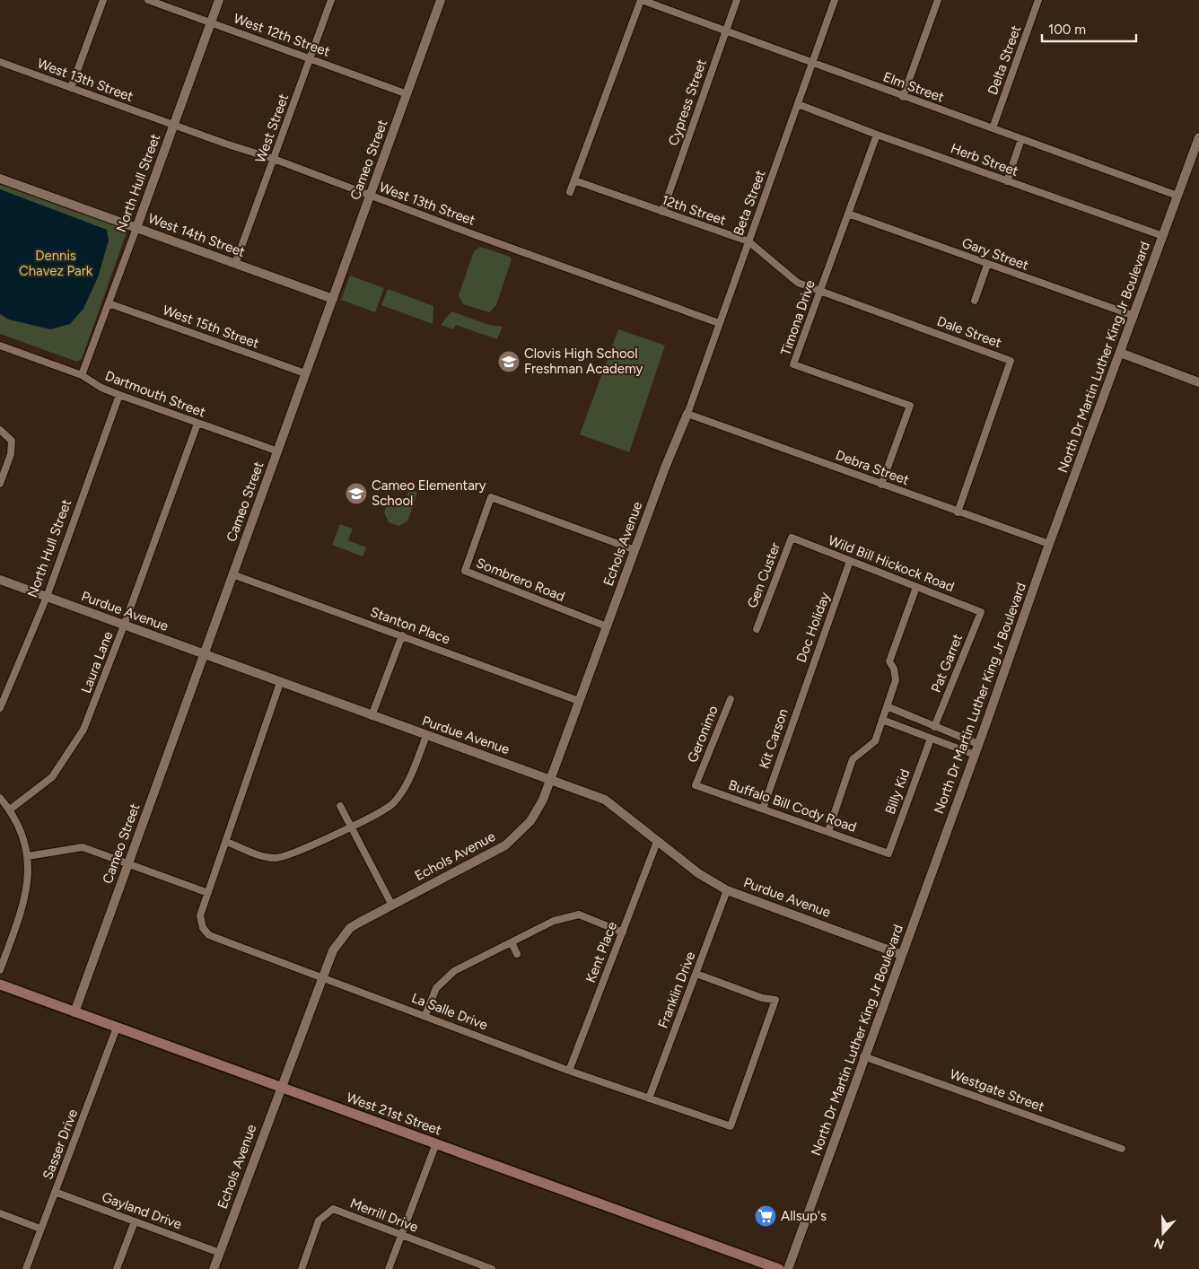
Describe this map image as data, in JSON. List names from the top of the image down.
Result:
{
  "streets": {
    "main road": ["West 21st Street"],
    "street": [
      "West 12th Street",
      "Delta Street",
      "West 13th Street",
      "Elm Street",
      "Cypress Street",
      "West Street",
      "Cameo Street",
      "Herb Street",
      "North Hull Street",
      "Beta Street",
      "12th Street",
      "West 14th Street",
      "Gary Street",
      "Timona Drive",
      "West 15th Street",
      "Dale Street",
      "North Dr Martin Luther King Jr Boulevard",
      "Dartmouth Street",
      "Debra Street",
      "Echols Avenue",
      "Wild Bill Hickock Road",
      "Gen Custer",
      "Sombrero Road",
      "Purdue Avenue",
      "Stanton Place",
      "Doc Holiday",
      "Laura Lane",
      "Pat Garret",
      "Geronimo",
      "Kit Carson",
      "Billy Kid",
      "Buffalo Bill Cody Road",
      "Kent Place",
      "Franklin Drive",
      "La Salle Drive",
      "Westgate Street",
      "Sasser Drive",
      "Gayland Drive",
      "Merrill Drive"
    ]
  },
  "crossings": [
    ["West 12th Street", "West Street"],
    ["West 12th Street", "Cameo Street"],
    ["West 12th Street", "North Hull Street"],
    ["Delta Street", "Elm Street"],
    ["West 13th Street", "West Street"],
    ["West 13th Street", "Cameo Street"],
    ["West 13th Street", "North Hull Street"],
    ["West 13th Street", "Beta Street"],
    ["Elm Street", "Cypress Street"],
    ["Elm Street", "Beta Street"],
    ["Elm Street", "North Dr Martin Luther King Jr Boulevard"],
    ["Cypress Street", "12th Street"],
    ["West Street", "West 14th Street"],
    ["Cameo Street", "West 14th Street"],
    ["Cameo Street", "West 15th Street"],
    ["Cameo Street", "Dartmouth Street"],
    ["Cameo Street", "Purdue Avenue"],
    ["Cameo Street", "Stanton Place"],
    ["Cameo Street", "West 21st Street"],
    ["Herb Street", "Beta Street"],
    ["Herb Street", "Timona Drive"],
    ["Herb Street", "North Dr Martin Luther King Jr Boulevard"],
    ["North Hull Street", "West 14th Street"],
    ["North Hull Street", "West 15th Street"],
    ["North Hull Street", "Dartmouth Street"],
    ["North Hull Street", "Purdue Avenue"],
    ["Beta Street", "12th Street"],
    ["Beta Street", "Debra Street"],
    ["Beta Street", "Echols Avenue"],
    ["12th Street", "Timona Drive"],
    ["12th Street", "Dale Street"],
    ["Gary Street", "Timona Drive"],
    ["Gary Street", "North Dr Martin Luther King Jr Boulevard"],
    ["Timona Drive", "Dale Street"],
    ["Timona Drive", "Debra Street"],
    ["Dale Street", "Debra Street"],
    ["North Dr Martin Luther King Jr Boulevard", "Debra Street"],
    ["North Dr Martin Luther King Jr Boulevard", "Purdue Avenue"],
    ["North Dr Martin Luther King Jr Boulevard", "Westgate Street"],
    ["Dartmouth Street", "Laura Lane"],
    ["Debra Street", "Echols Avenue"],
    ["Echols Avenue", "Sombrero Road"],
    ["Echols Avenue", "Purdue Avenue"],
    ["Echols Avenue", "Stanton Place"],
    ["Echols Avenue", "La Salle Drive"],
    ["Echols Avenue", "West 21st Street"],
    ["Echols Avenue", "Gayland Drive"],
    ["Wild Bill Hickock Road", "Gen Custer"],
    ["Wild Bill Hickock Road", "Doc Holiday"],
    ["Wild Bill Hickock Road", "Pat Garret"],
    ["Purdue Avenue", "Laura Lane"],
    ["Purdue Avenue", "Kent Place"],
    ["Purdue Avenue", "Franklin Drive"],
    ["Purdue Avenue", "La Salle Drive"],
    ["Doc Holiday", "Kit Carson"],
    ["Geronimo", "Buffalo Bill Cody Road"],
    ["Kit Carson", "Buffalo Bill Cody Road"],
    ["Billy Kid", "Buffalo Bill Cody Road"],
    ["Kent Place", "La Salle Drive"],
    ["Franklin Drive", "La Salle Drive"],
    ["West 21st Street", "Sasser Drive"],
    ["Sasser Drive", "Gayland Drive"]
  ],
  "parks": ["Dennis Chavez Park"],
  "places": {
    "school or university": ["Clovis High School Freshman Academy", "Cameo Elementary School"],
    "supermarket": ["Allsup's"]
  },
  "scale_bar": "100 m",
  "north": "bottom"
}
